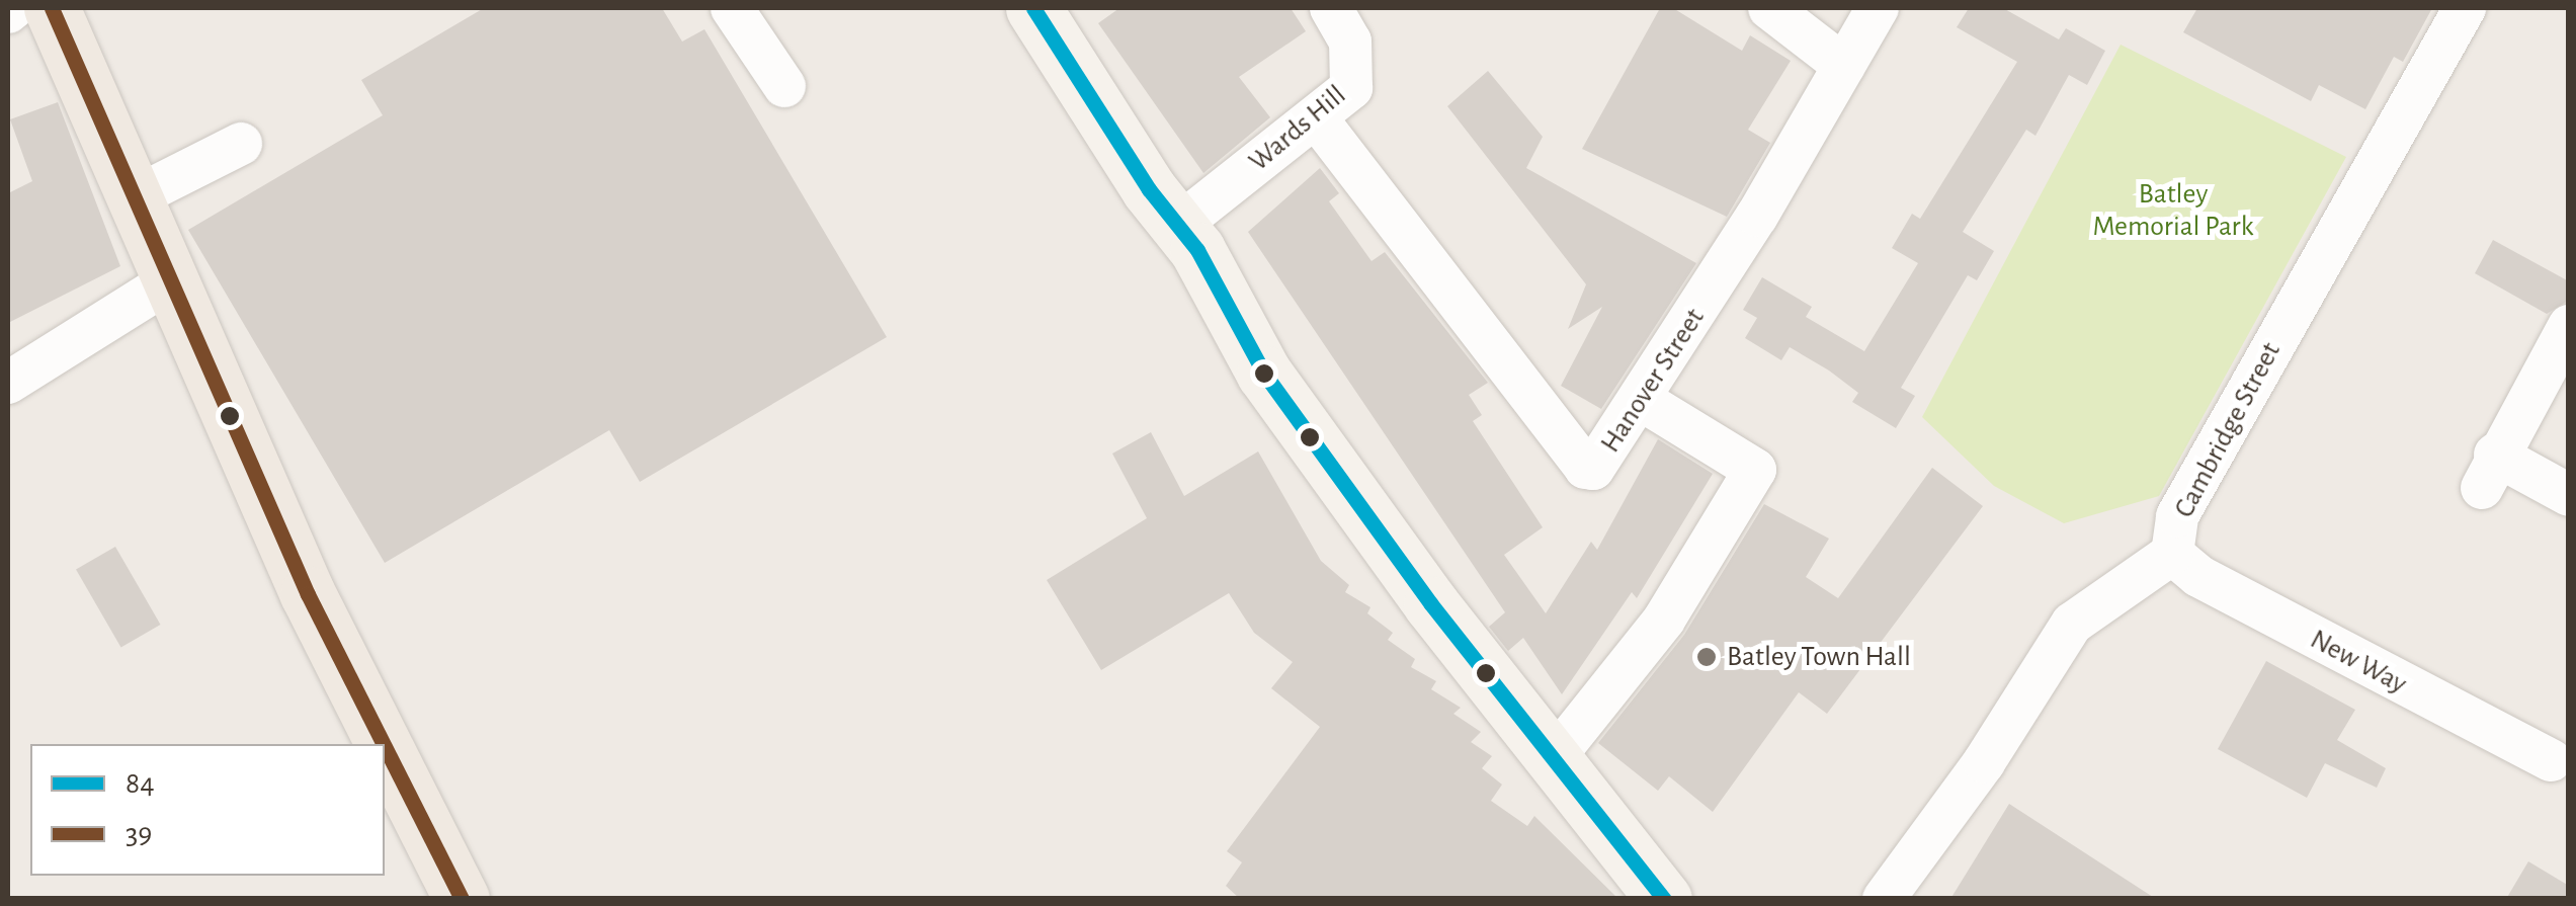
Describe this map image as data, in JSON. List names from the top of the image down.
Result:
{
  "streets": {
    "street": [
      "Wards Hill",
      "Hanover Street",
      "Cambridge Street",
      "New Way"
    ]
  },
  "crossings": [
    ["Wards Hill", "Hanover Street"],
    ["Cambridge Street", "New Way"]
  ],
  "parks": ["Batley Memorial Park"],
  "places": ["Batley Town Hall"],
  "lines": ["transit line 84", "transit line 39"],
  "legend": ["84", "39"]
}
